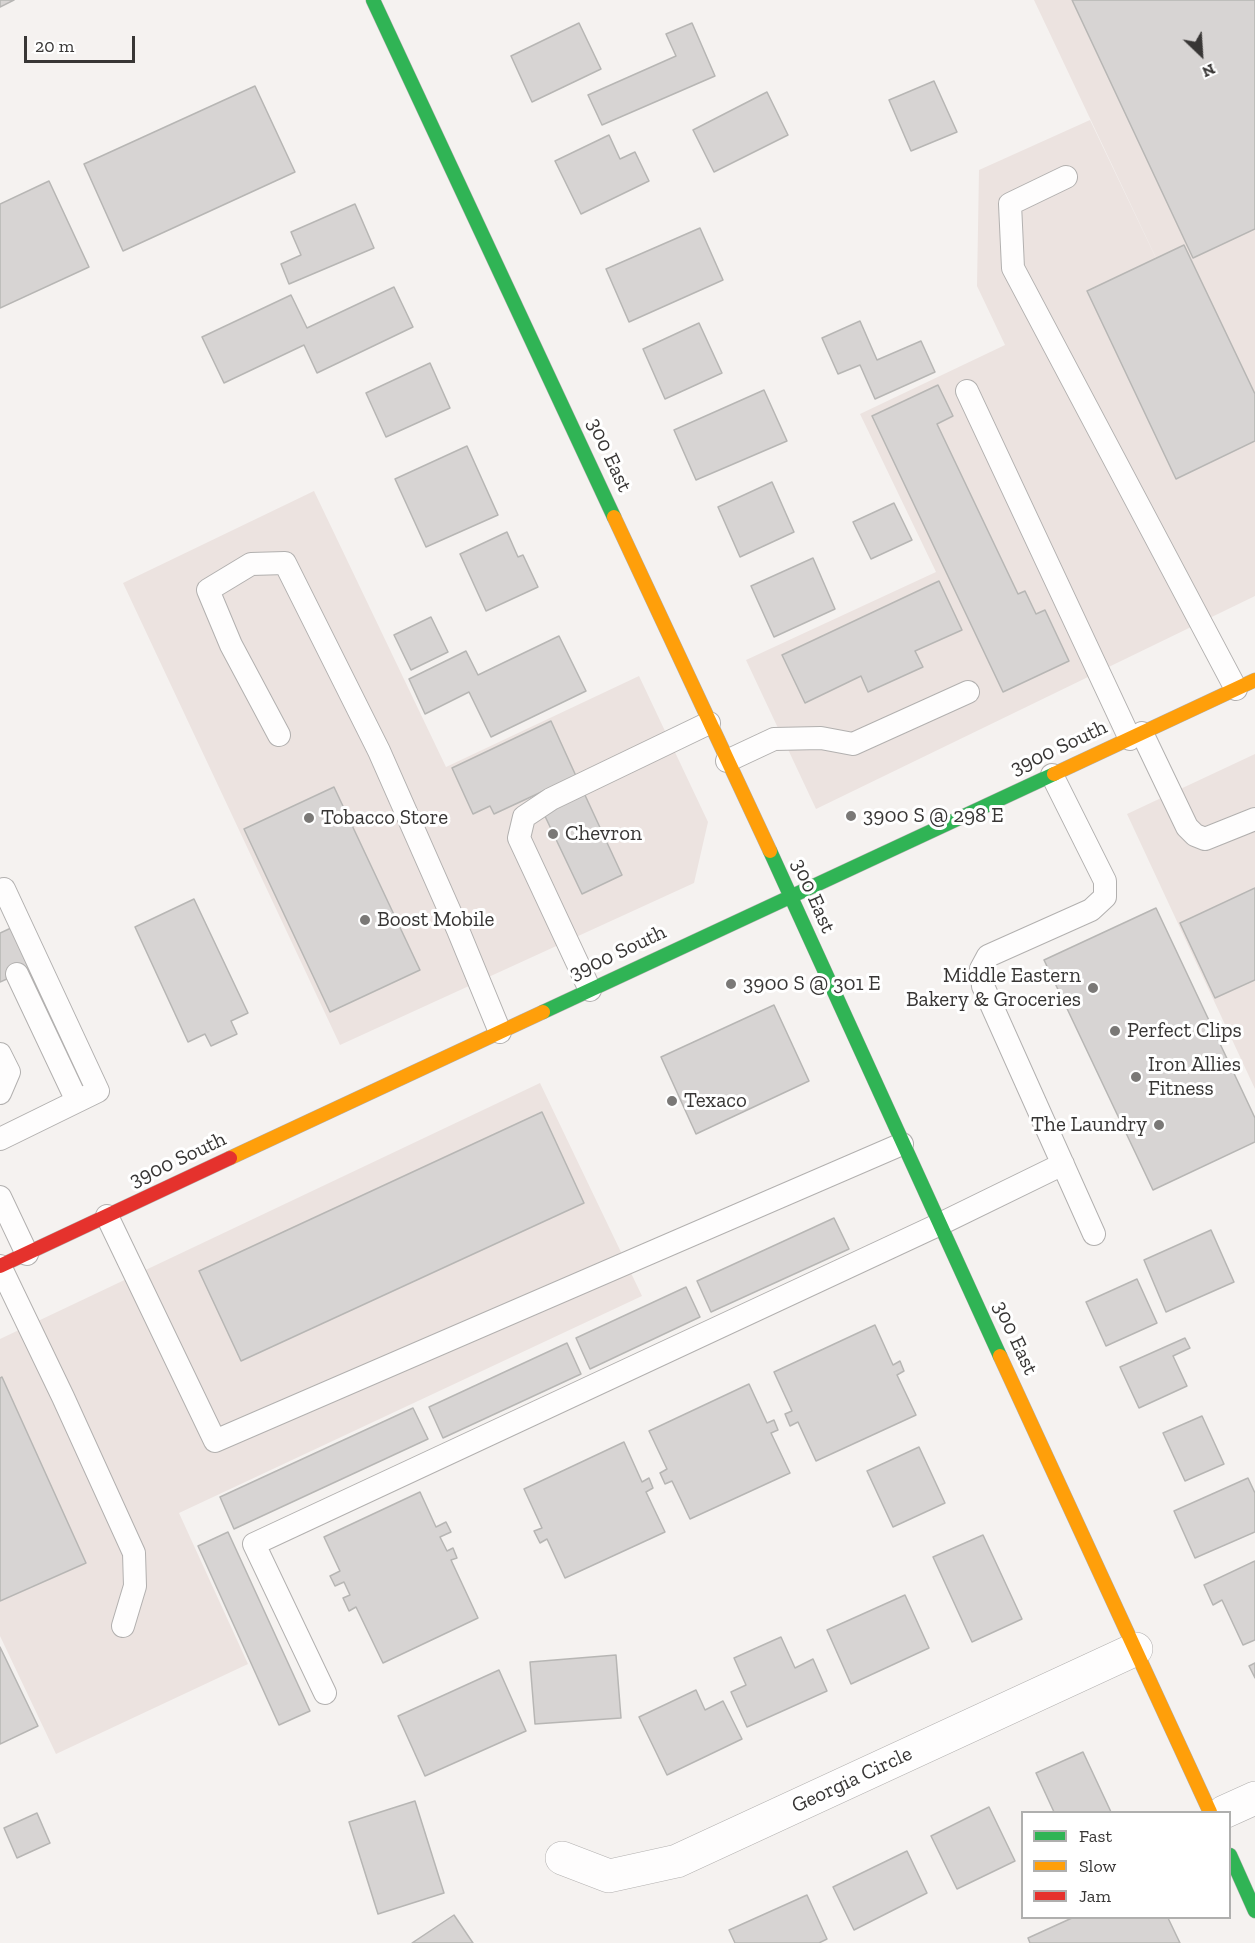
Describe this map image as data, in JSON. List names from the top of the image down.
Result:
{
  "streets": {
    "street": ["300 East", "3900 South", "Georgia Circle"]
  },
  "crossings": [
    ["300 East", "3900 South"],
    ["300 East", "Georgia Circle"]
  ],
  "places": [
    "3900 S @ 298 E",
    "Tobacco Store",
    "Chevron",
    "Boost Mobile",
    "3900 S @ 301 E",
    "Middle Eastern Bakery & Groceries",
    "Perfect Clips",
    "Iron Allies Fitness",
    "Texaco",
    "The Laundry"
  ],
  "legend": ["Fast", "Slow", "Jam"],
  "scale_bar": "20 m",
  "north": "bottom right"
}
